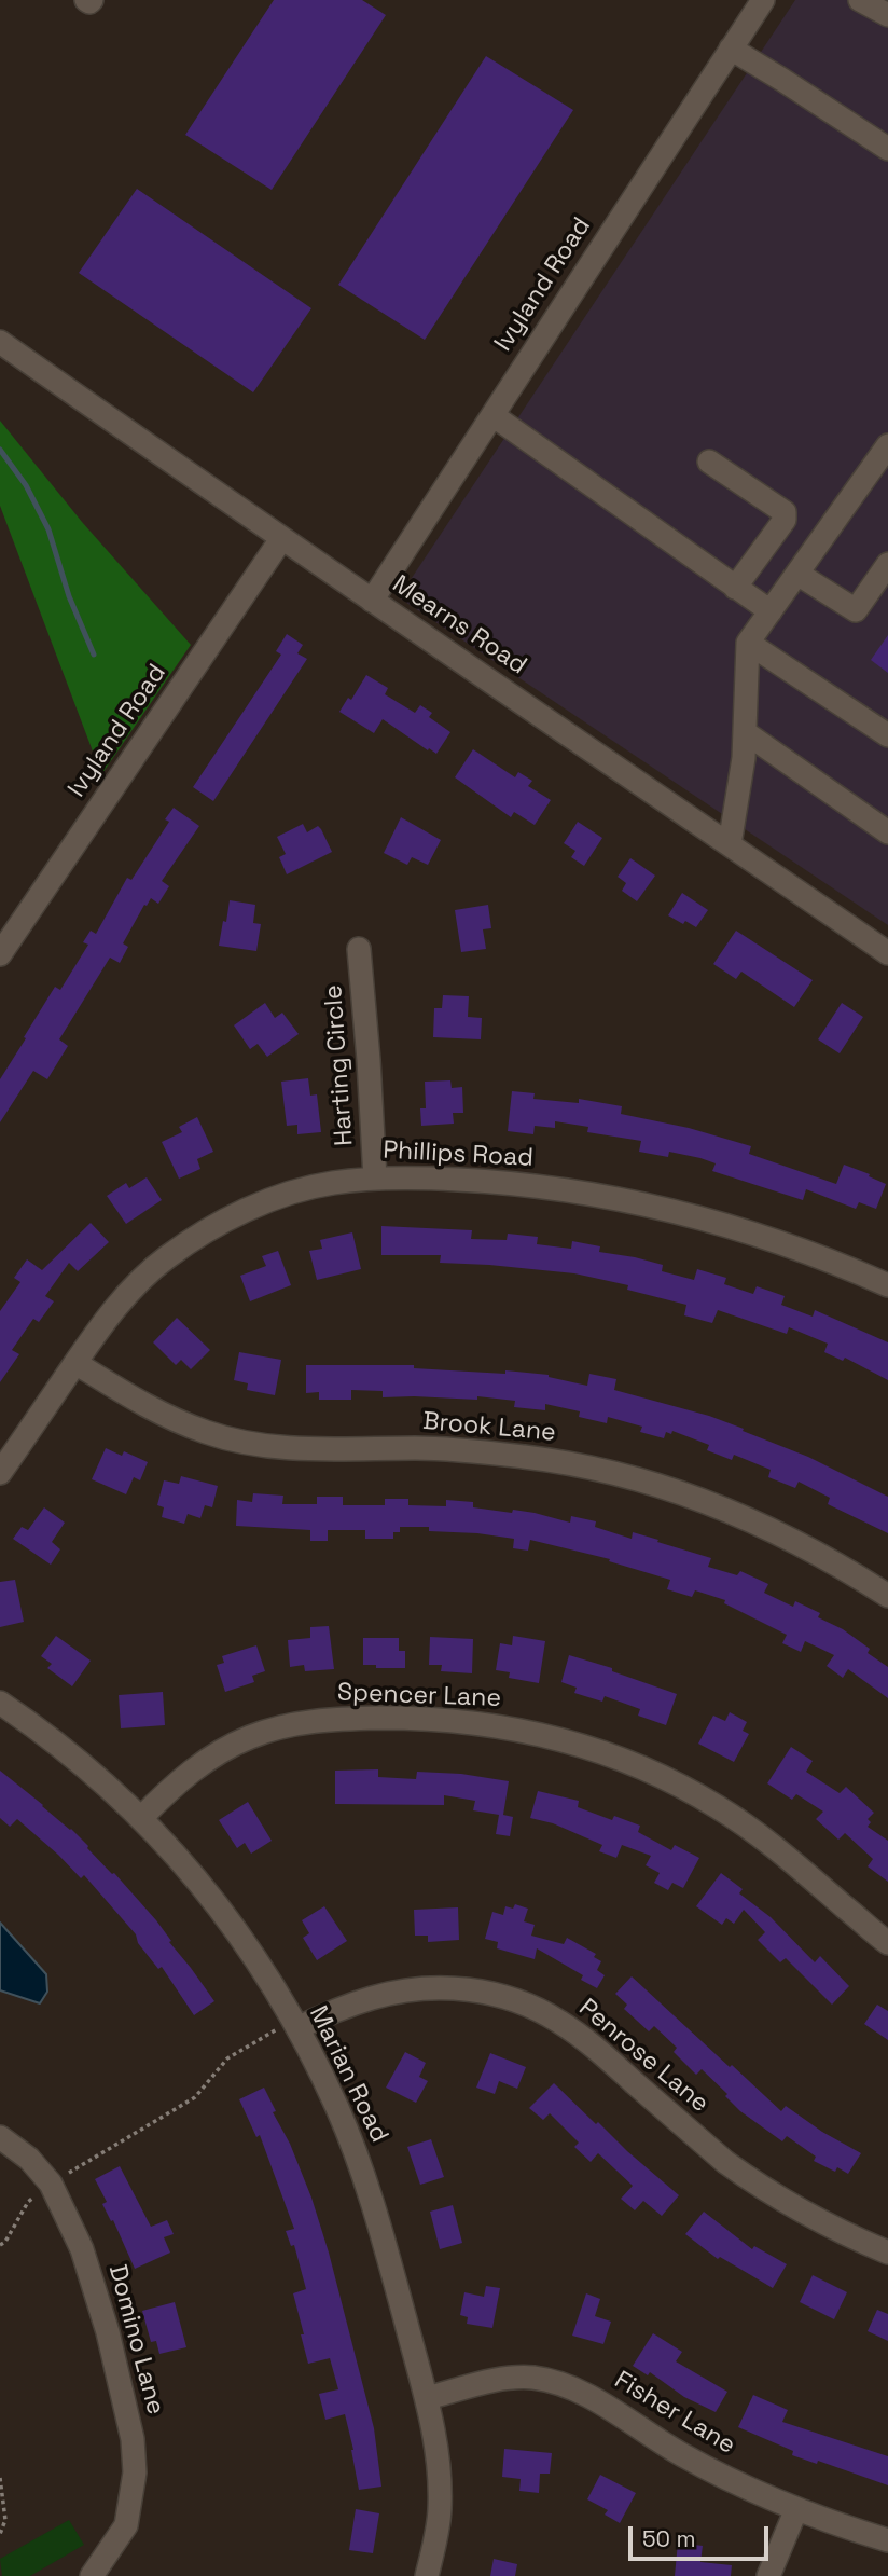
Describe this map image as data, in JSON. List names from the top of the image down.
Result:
{
  "streets": {
    "street": [
      "Ivyland Road",
      "Mearns Road",
      "Harting Circle",
      "Phillips Road",
      "Brook Lane",
      "Spencer Lane",
      "Penrose Lane",
      "Marian Road",
      "Domino Lane",
      "Fisher Lane"
    ]
  },
  "crossings": [
    ["Ivyland Road", "Mearns Road"],
    ["Harting Circle", "Phillips Road"],
    ["Phillips Road", "Brook Lane"],
    ["Spencer Lane", "Marian Road"],
    ["Penrose Lane", "Marian Road"],
    ["Marian Road", "Fisher Lane"]
  ],
  "scale_bar": "50 m"
}
